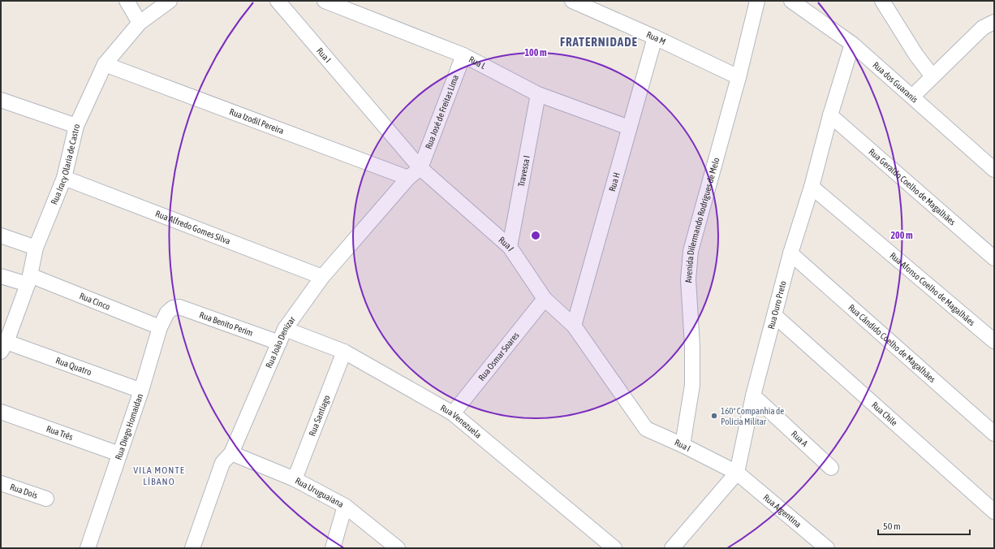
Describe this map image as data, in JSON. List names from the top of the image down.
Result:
{
  "streets": {
    "street": [
      "Rua M",
      "Rua I",
      "Rua L",
      "Rua dos Guaranis",
      "Rua José de Freitas Lima",
      "Rua Izodil Pereira",
      "Rua Iracy Olaria de Castro",
      "Travessa I",
      "Rua H",
      "Rua Geraldo Coelho de Magalhães",
      "Avenida Dilermando Rodrigues de Melo",
      "Rua Alfredo Gomes Silva",
      "Rua Afonso Coelho de Magalhães",
      "Rua Cinco",
      "Rua Ouro Preto",
      "Rua Benito Perim",
      "Rua João Denizar",
      "Rua Cândido Coelho de Magalhães",
      "Rua Osmar Soares",
      "Rua Quatro",
      "Rua Chile",
      "Rua Santiago",
      "Rua Venezuela",
      "Rua Diego Homaidan",
      "Rua Três",
      "Rua A",
      "Rua Dois",
      "Rua Uruguaiana",
      "Rua Argentina"
    ]
  },
  "crossings": [
    ["Rua M", "Rua H"],
    ["Rua M", "Avenida Dilermando Rodrigues de Melo"],
    ["Rua I", "Rua José de Freitas Lima"],
    ["Rua I", "Travessa I"],
    ["Rua I", "Rua H"],
    ["Rua I", "Avenida Dilermando Rodrigues de Melo"],
    ["Rua I", "Rua Ouro Preto"],
    ["Rua I", "Rua João Denizar"],
    ["Rua I", "Rua Osmar Soares"],
    ["Rua I", "Rua Argentina"],
    ["Rua L", "Rua José de Freitas Lima"],
    ["Rua L", "Travessa I"],
    ["Rua L", "Rua H"],
    ["Rua dos Guaranis", "Rua Ouro Preto"],
    ["Rua José de Freitas Lima", "Rua João Denizar"],
    ["Rua Izodil Pereira", "Rua Iracy Olaria de Castro"],
    ["Rua Izodil Pereira", "Rua João Denizar"],
    ["Rua Iracy Olaria de Castro", "Rua Alfredo Gomes Silva"],
    ["Rua Iracy Olaria de Castro", "Rua Cinco"],
    ["Rua Iracy Olaria de Castro", "Rua Quatro"],
    ["Rua Geraldo Coelho de Magalhães", "Rua Ouro Preto"],
    ["Rua Alfredo Gomes Silva", "Rua João Denizar"],
    ["Rua Afonso Coelho de Magalhães", "Rua Ouro Preto"],
    ["Rua Cinco", "Rua Diego Homaidan"],
    ["Rua Ouro Preto", "Rua Cândido Coelho de Magalhães"],
    ["Rua Ouro Preto", "Rua Chile"],
    ["Rua Ouro Preto", "Rua A"],
    ["Rua Ouro Preto", "Rua Argentina"],
    ["Rua Benito Perim", "Rua João Denizar"],
    ["Rua Benito Perim", "Rua Venezuela"],
    ["Rua Benito Perim", "Rua Diego Homaidan"],
    ["Rua João Denizar", "Rua Venezuela"],
    ["Rua João Denizar", "Rua Uruguaiana"],
    ["Rua Osmar Soares", "Rua Venezuela"],
    ["Rua Quatro", "Rua Diego Homaidan"],
    ["Rua Santiago", "Rua Venezuela"],
    ["Rua Santiago", "Rua Uruguaiana"],
    ["Rua Diego Homaidan", "Rua Três"]
  ],
  "districts": ["FRATERNIDADE", "VILA MONTE LÍBANO"],
  "places": ["160ª Companhia de Polícia Militar"],
  "scale_bar": "50 m",
  "rings": ["100 m", "200 m"]
}
